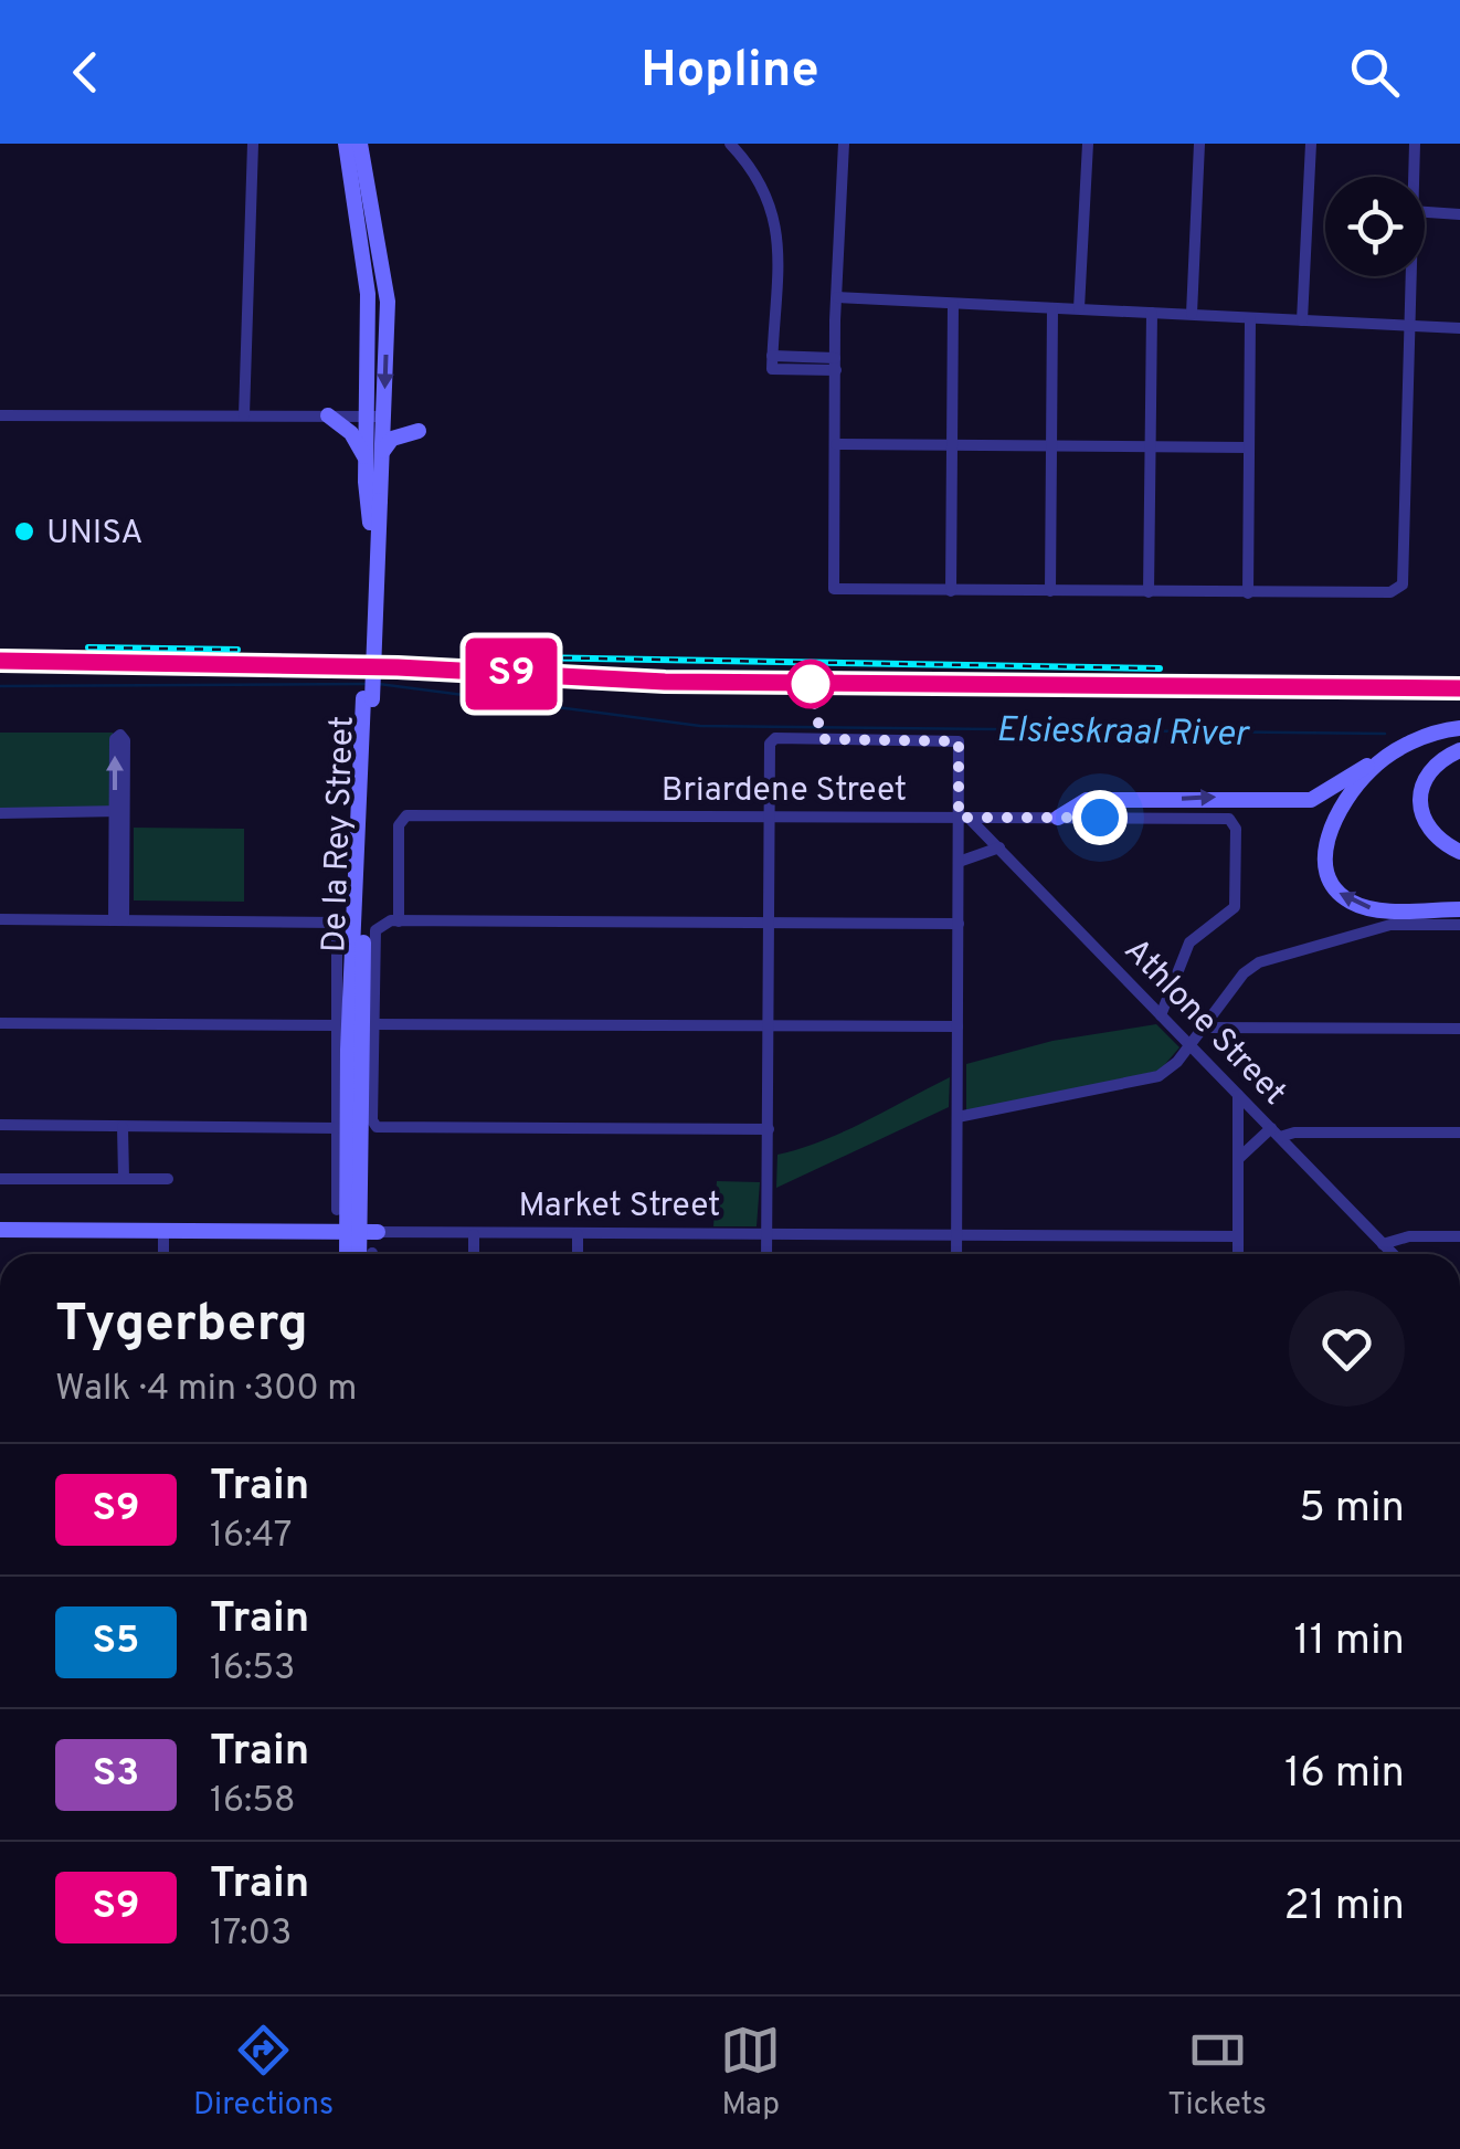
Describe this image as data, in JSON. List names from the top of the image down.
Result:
{
  "streets": {
    "main road": ["De la Rey Street", "Market Street"],
    "street": ["Briardene Street", "Athlone Street"]
  },
  "crossings": [
    ["Briardene Street", "De la Rey Street"],
    ["Briardene Street", "Athlone Street"],
    ["De la Rey Street", "Market Street"]
  ],
  "water": ["Elsieskraal River"],
  "places": ["UNISA"],
  "page": {
    "header": "Hopline",
    "on_map": "S9",
    "heading": ["Tygerberg", "Walk · 4 min · 300 m"],
    "list": [
      {
        "mark": "S9",
        "name": "Train",
        "note": "16:47",
        "value": "5 min"
      },
      {
        "mark": "S5",
        "name": "Train",
        "note": "16:53",
        "value": "11 min"
      },
      {
        "mark": "S3",
        "name": "Train",
        "note": "16:58",
        "value": "16 min"
      },
      {
        "mark": "S9",
        "name": "Train",
        "note": "17:03",
        "value": "21 min"
      }
    ],
    "tabs": ["Directions", "Map", "Tickets"]
  }
}
